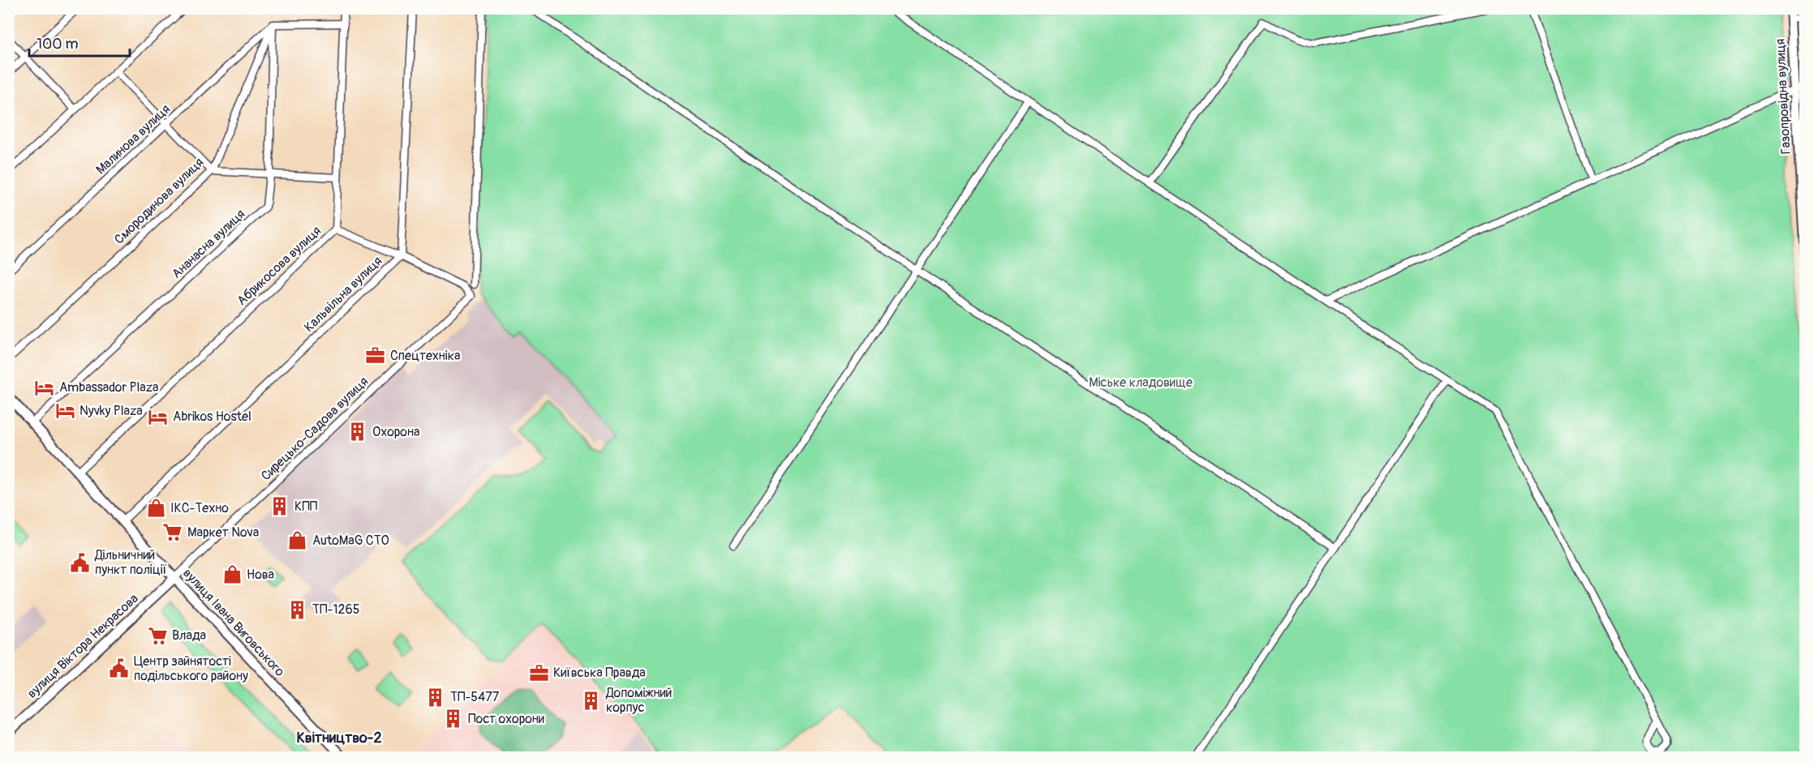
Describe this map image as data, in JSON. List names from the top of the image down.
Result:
{
  "streets": {
    "main road": ["Газопровідна вулиця", "вулиця Івана Виговського", "вулиця Віктора Некрасова"],
    "street": [
      "Малинова вулиця",
      "Смородинова вулиця",
      "Ананасна вулиця",
      "Абрикосова вулиця",
      "Кальвільна вулиця",
      "Сирецько-Садова вулиця"
    ]
  },
  "crossings": [
    ["Малинова вулиця", "Смородинова вулиця"],
    ["Малинова вулиця", "Ананасна вулиця"],
    ["Смородинова вулиця", "Ананасна вулиця"],
    ["Ананасна вулиця", "вулиця Івана Виговського"],
    ["Абрикосова вулиця", "вулиця Івана Виговського"],
    ["Кальвільна вулиця", "Сирецько-Садова вулиця"],
    ["Кальвільна вулиця", "вулиця Івана Виговського"],
    ["Сирецько-Садова вулиця", "вулиця Івана Виговського"],
    ["Сирецько-Садова вулиця", "вулиця Віктора Некрасова"],
    ["вулиця Івана Виговського", "вулиця Віктора Некрасова"]
  ],
  "districts": ["Квітництво-2"],
  "parks": ["Міське кладовище"],
  "places": {
    "office": ["Спецтехніка", "Київська Правда"],
    "hotel": ["Ambassador Plaza", "Nyvky Plaza", "Abrikos Hostel"],
    "building": [
      "Охорона",
      "КПП",
      "ТП-1265",
      "ТП-5477",
      "Допоміжний корпус",
      "Пост охорони"
    ],
    "shop": ["ІКС-Техно", "AutoMaG СТО", "Нова"],
    "supermarket": ["Маркет Nova", "Влада"],
    "public building": ["Дільничний пункт поліції", "Центр зайнятості подільського району"]
  },
  "scale_bar": "100 m"
}
